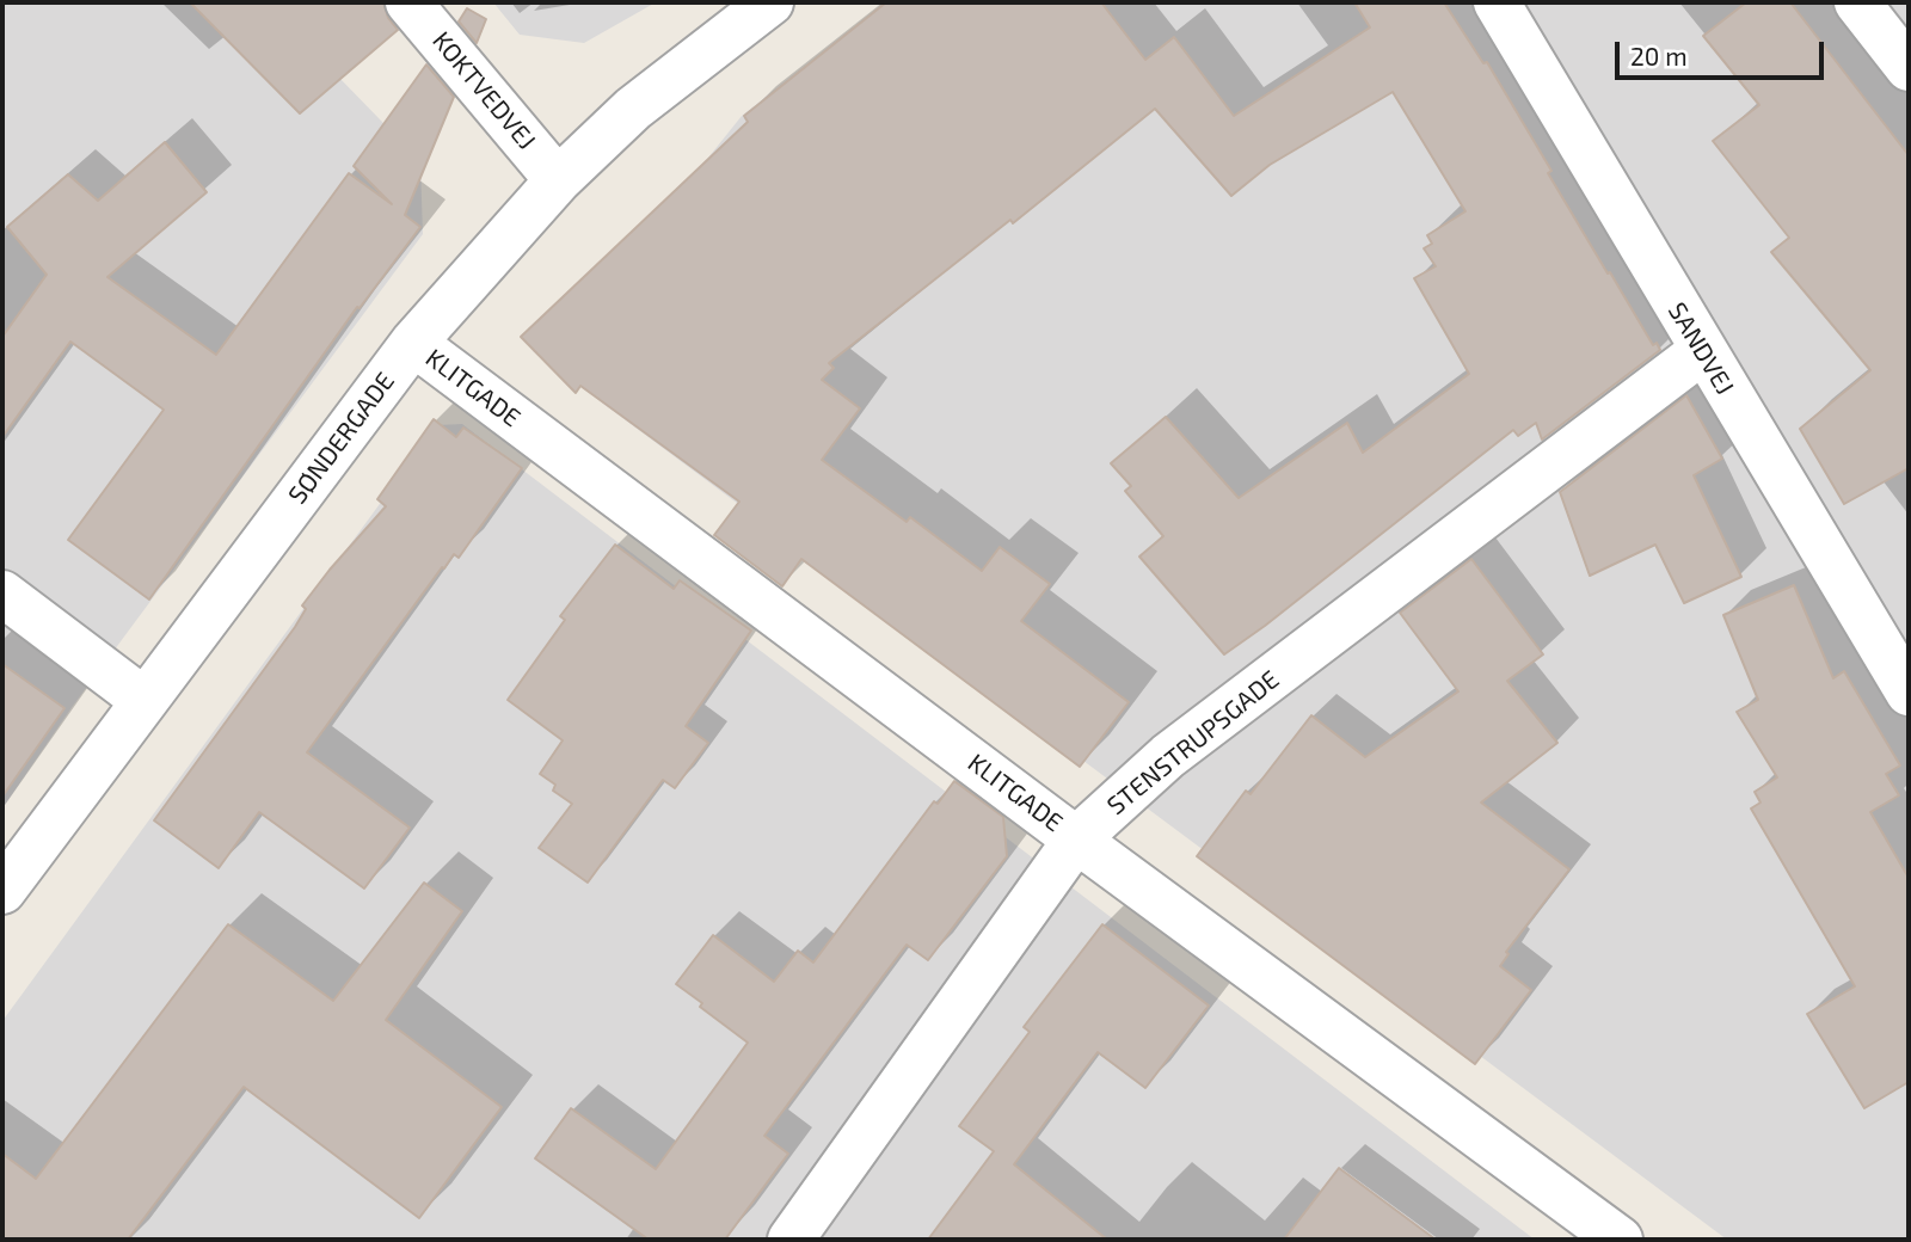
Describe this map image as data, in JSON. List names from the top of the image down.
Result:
{
  "streets": {
    "street": [
      "KOKTVEDVEJ",
      "SANDVEJ",
      "KLITGADE",
      "SØNDERGADE",
      "STENSTRUPSGADE"
    ]
  },
  "crossings": [
    ["KOKTVEDVEJ", "SØNDERGADE"],
    ["SANDVEJ", "STENSTRUPSGADE"],
    ["KLITGADE", "SØNDERGADE"],
    ["KLITGADE", "STENSTRUPSGADE"]
  ],
  "scale_bar": "20 m"
}
